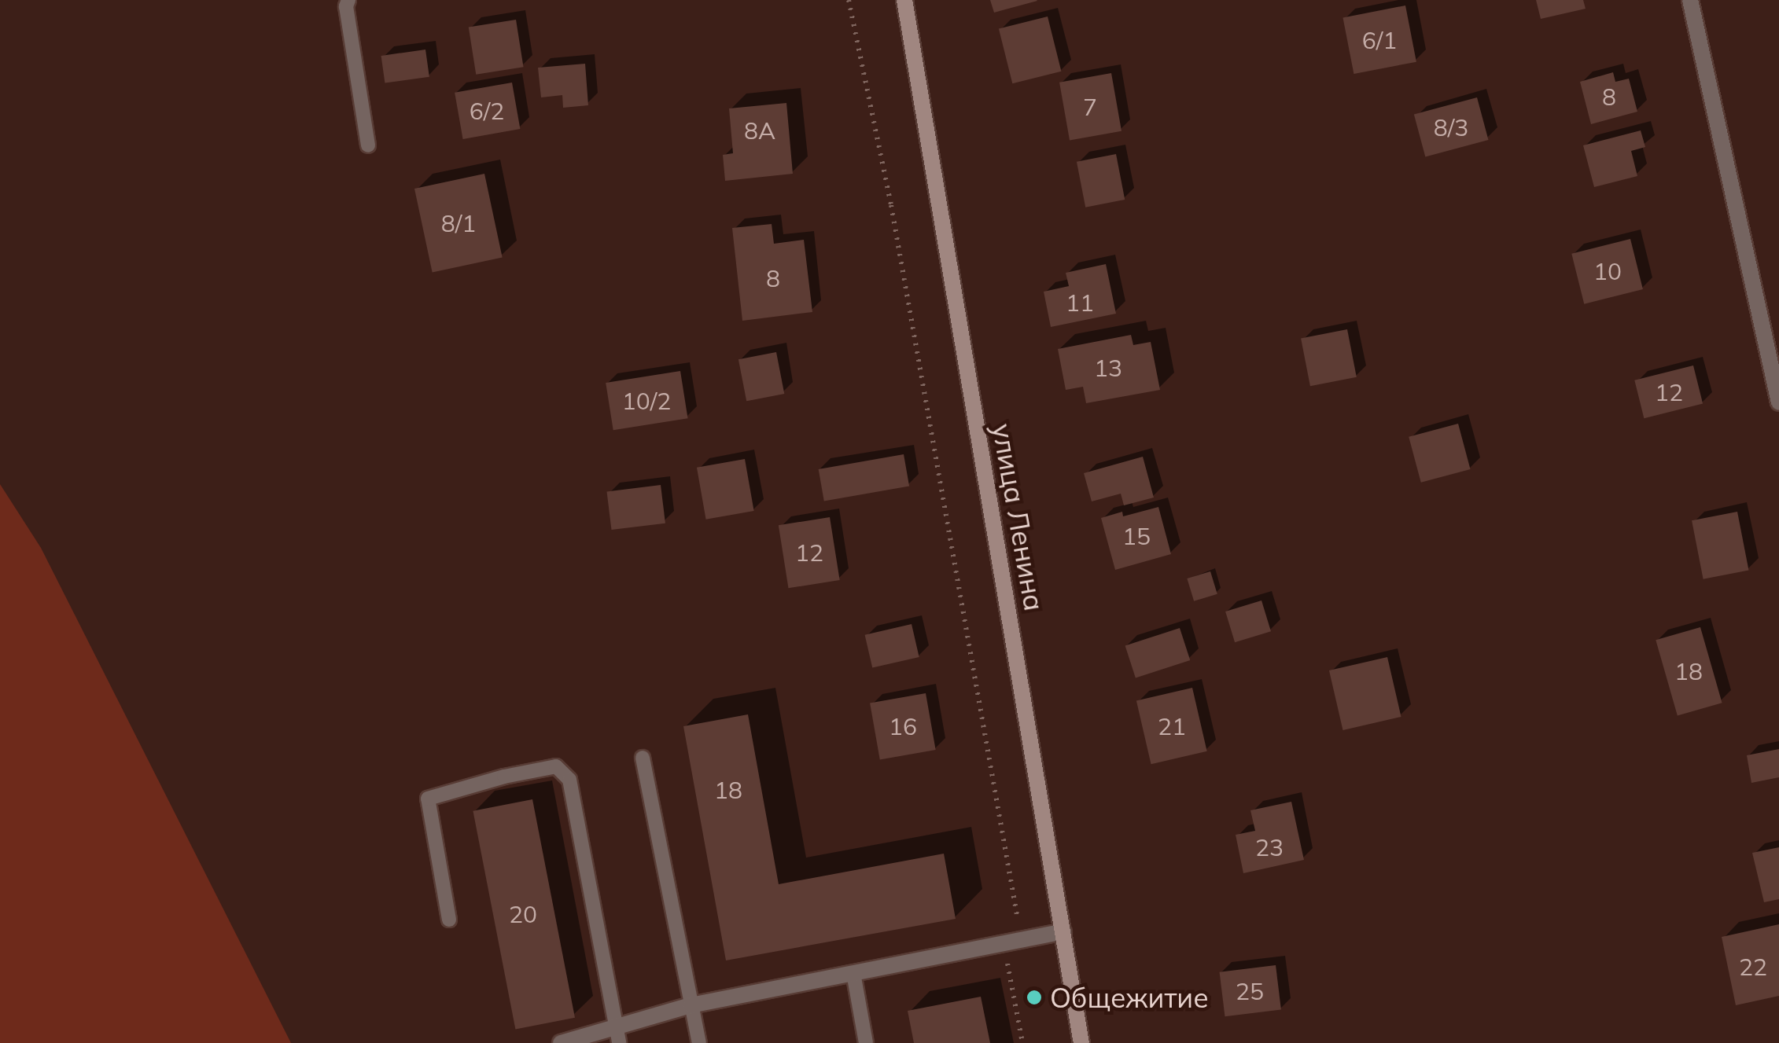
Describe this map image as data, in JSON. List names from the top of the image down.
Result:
{
  "streets": {
    "main road": ["улица Ленина"]
  },
  "places": ["Общежитие"],
  "house_numbers": [
    "6/1",
    "8",
    "7",
    "6/2",
    "8/3",
    "8А",
    "8/1",
    "10",
    "8",
    "11",
    "13",
    "12",
    "10/2",
    "15",
    "12",
    "18",
    "16",
    "21",
    "18",
    "23",
    "20",
    "22",
    "25"
  ]
}
